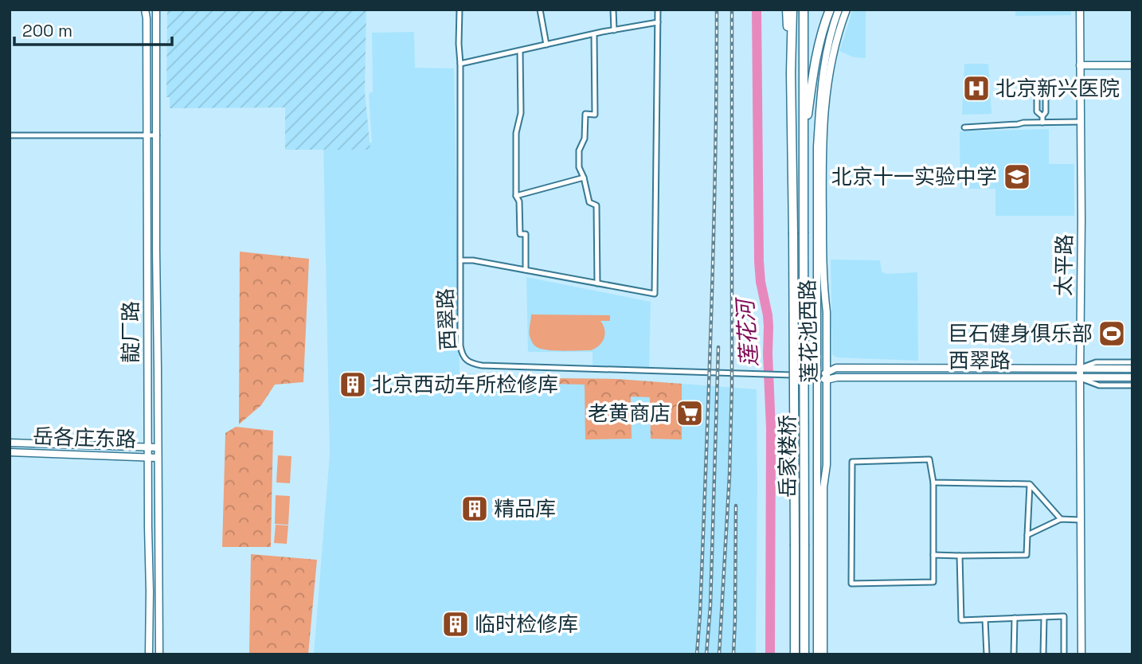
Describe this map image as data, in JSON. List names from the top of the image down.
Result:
{
  "streets": {
    "highway": ["岳家楼桥"],
    "street": [
      "太平路",
      "西翠路",
      "莲花池西路",
      "靛厂路",
      "岳各庄东路"
    ]
  },
  "crossings": [
    ["太平路", "西翠路"],
    ["西翠路", "莲花池西路"],
    ["靛厂路", "岳各庄东路"]
  ],
  "water": ["莲花河"],
  "places": {
    "hospital": ["北京新兴医院"],
    "school or university": ["北京十一实验中学"],
    "sports": ["巨石健身俱乐部"],
    "building": ["北京西动车所检修库", "精品库", "临时检修库"],
    "supermarket": ["老黄商店"]
  },
  "scale_bar": "200 m"
}
